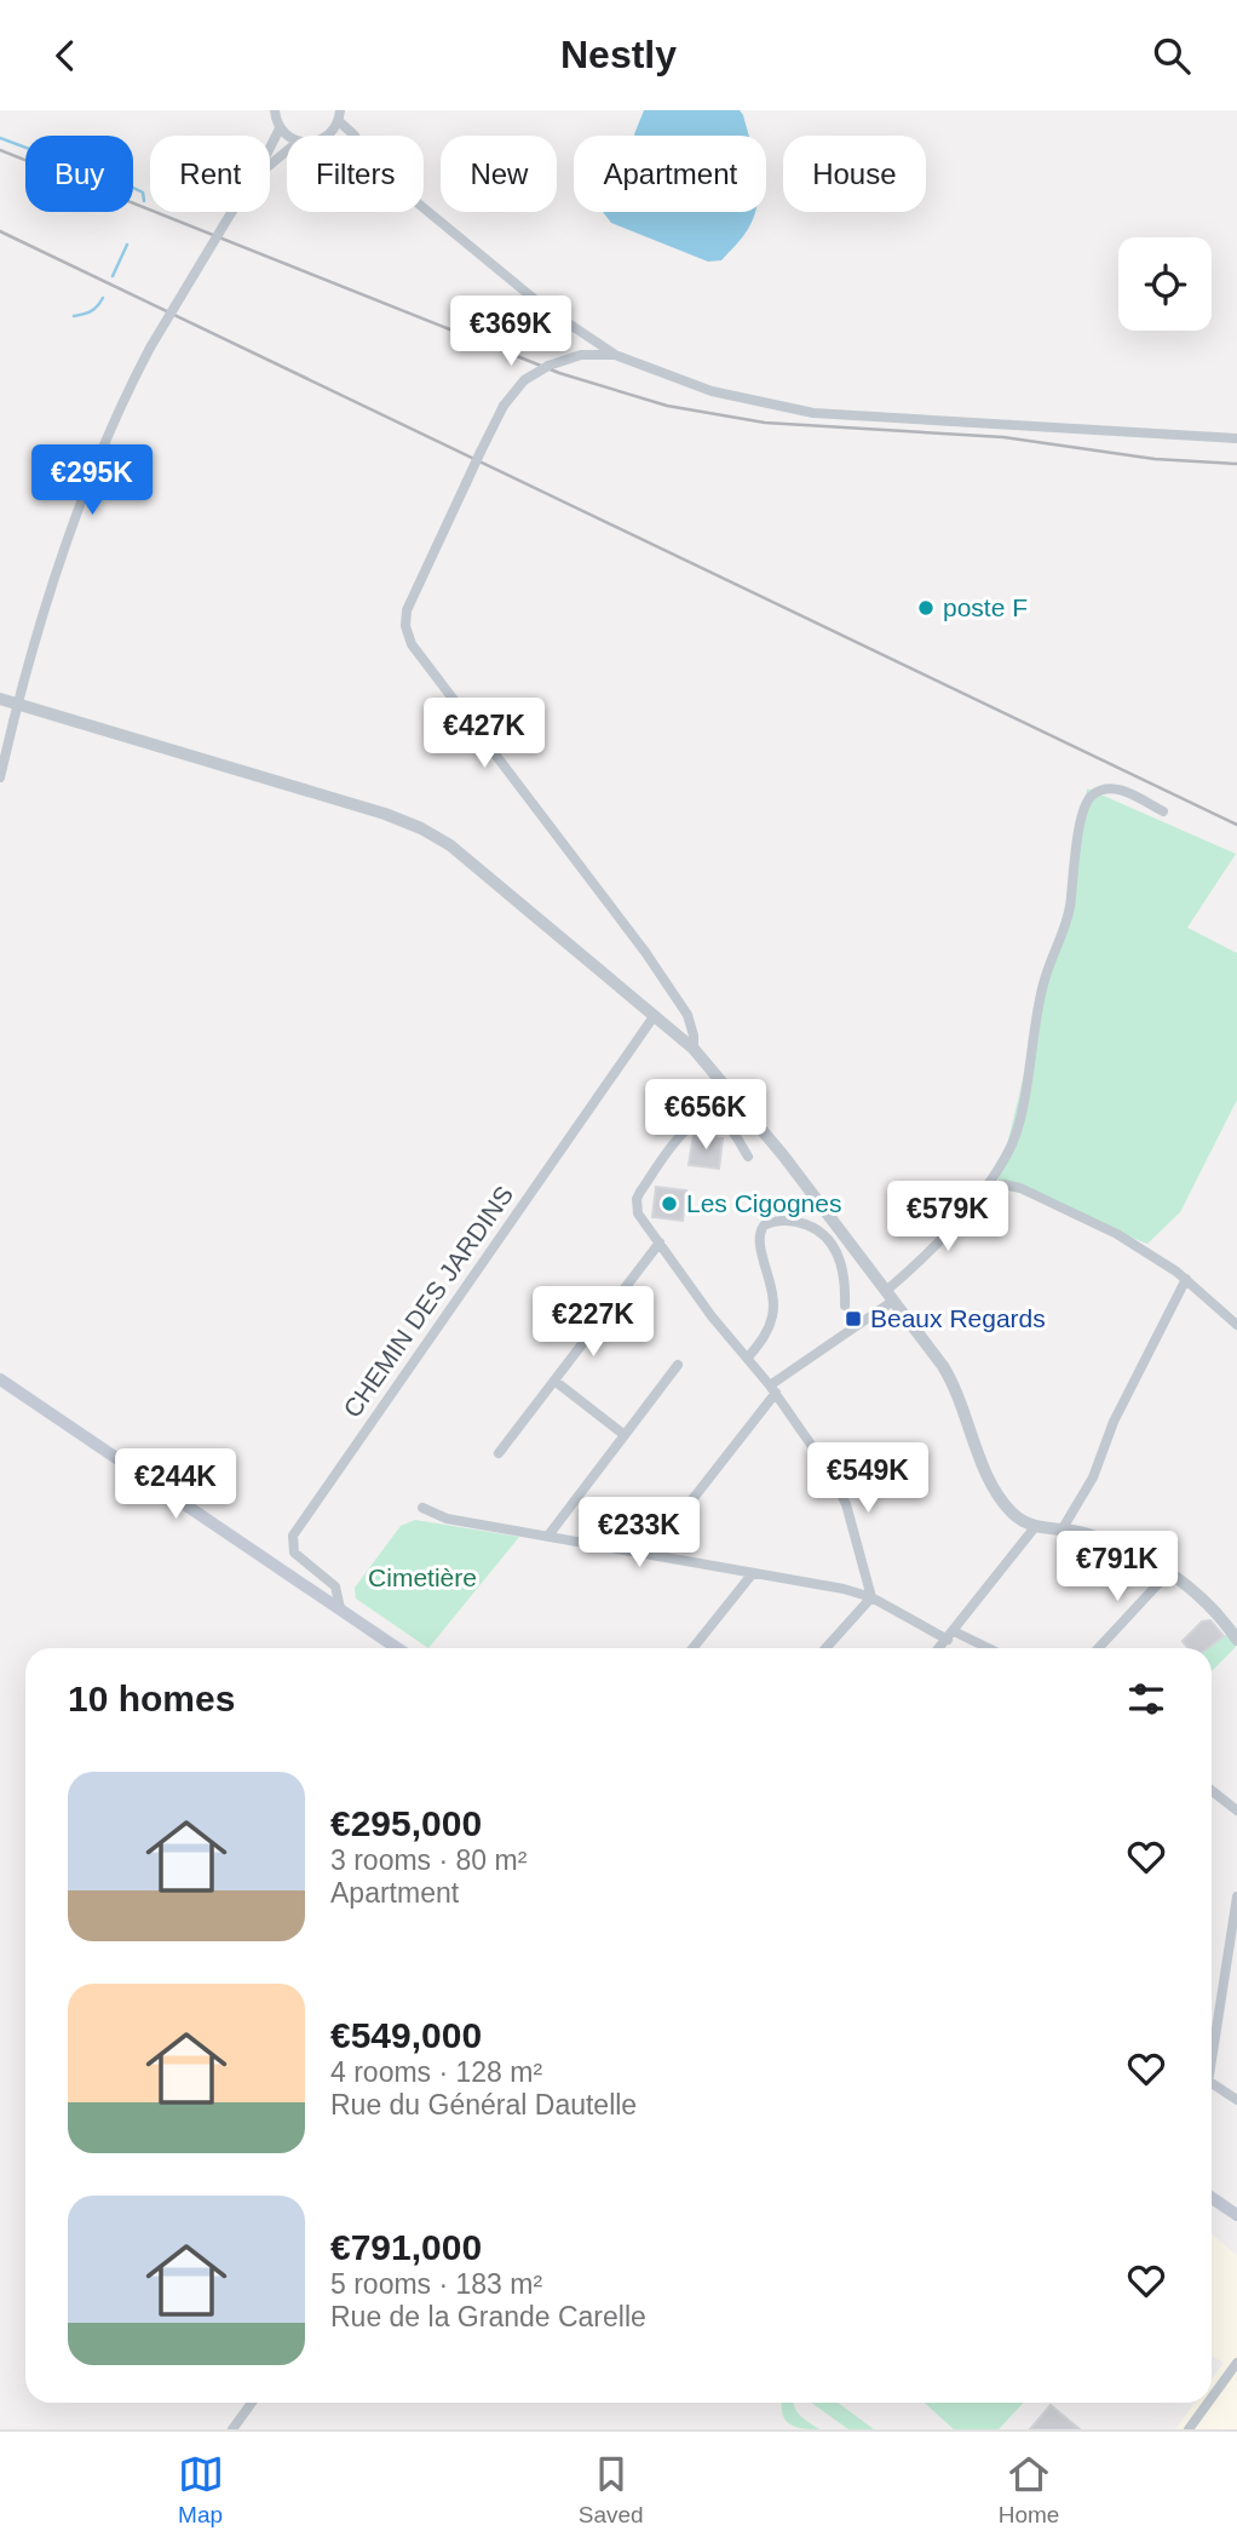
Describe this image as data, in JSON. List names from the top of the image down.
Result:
{
  "streets": {
    "street": ["CHEMIN DES JARDINS"]
  },
  "parks": ["Cimetière"],
  "places": {
    "other": ["poste F", "Les Cigognes"],
    "transit": ["Beaux Regards"]
  },
  "page": {
    "header": "Nestly",
    "chip": [
      "Buy",
      "Rent",
      "Filters",
      "New",
      "Apartment",
      "House"
    ],
    "price": [
      "€369K",
      "€295K",
      "€427K",
      "€656K",
      "€579K",
      "€227K",
      "€549K",
      "€244K",
      "€233K",
      "€791K"
    ],
    "heading": "10 homes",
    "list": [
      {
        "name": "€295,000",
        "note": "3 rooms · 80 m² · Apartment"
      },
      {
        "name": "€549,000",
        "note": "4 rooms · 128 m² · Rue du Général Dautelle"
      },
      {
        "name": "€791,000",
        "note": "5 rooms · 183 m² · Rue de la Grande Carelle"
      }
    ],
    "tabs": ["Map", "Saved", "Home"]
  }
}
